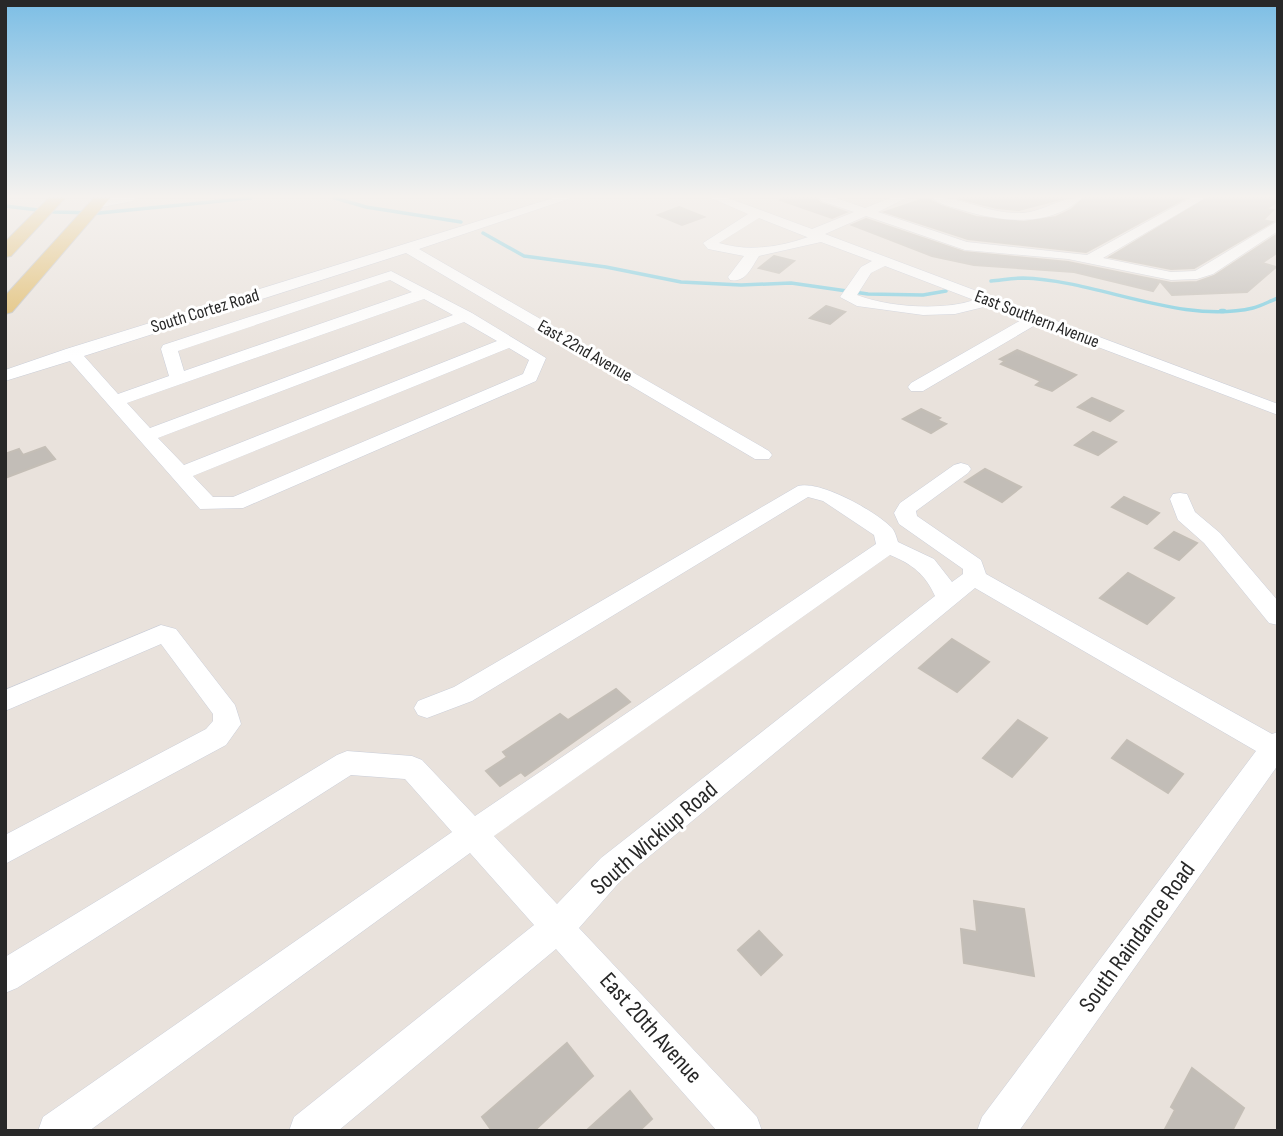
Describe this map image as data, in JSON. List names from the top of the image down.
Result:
{
  "streets": {
    "street": [
      "South Cortez Road",
      "East Southern Avenue",
      "East 22nd Avenue",
      "South Wickiup Road",
      "South Raindance Road",
      "East 20th Avenue"
    ]
  },
  "crossings": [
    ["South Wickiup Road", "East 20th Avenue"]
  ]
}
